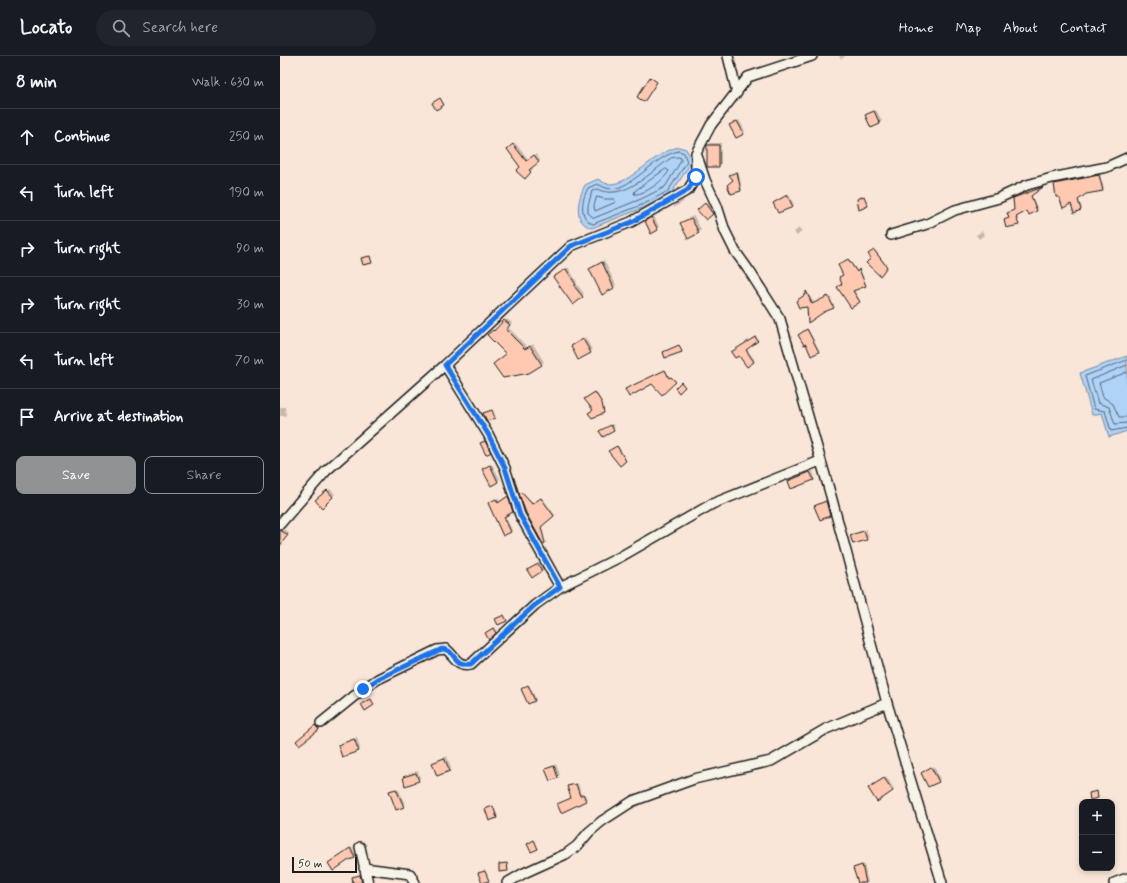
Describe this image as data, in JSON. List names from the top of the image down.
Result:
{
  "scale_bar": "50 m",
  "page": {
    "header": "Locato",
    "search": "Search here",
    "nav": [
      "Home",
      "Map",
      "About",
      "Contact"
    ],
    "heading": ["8 min", "Walk · 630 m"],
    "list": [
      ["Continue", "250 m"],
      ["Turn left", "190 m"],
      ["Turn right", "90 m"],
      ["Turn right", "30 m"],
      ["Turn left", "70 m"],
      "Arrive at destination"
    ],
    "buttons": ["Save", "Share"],
    "map_buttons": ["+", "−"],
    "scale": "50 m"
  }
}
